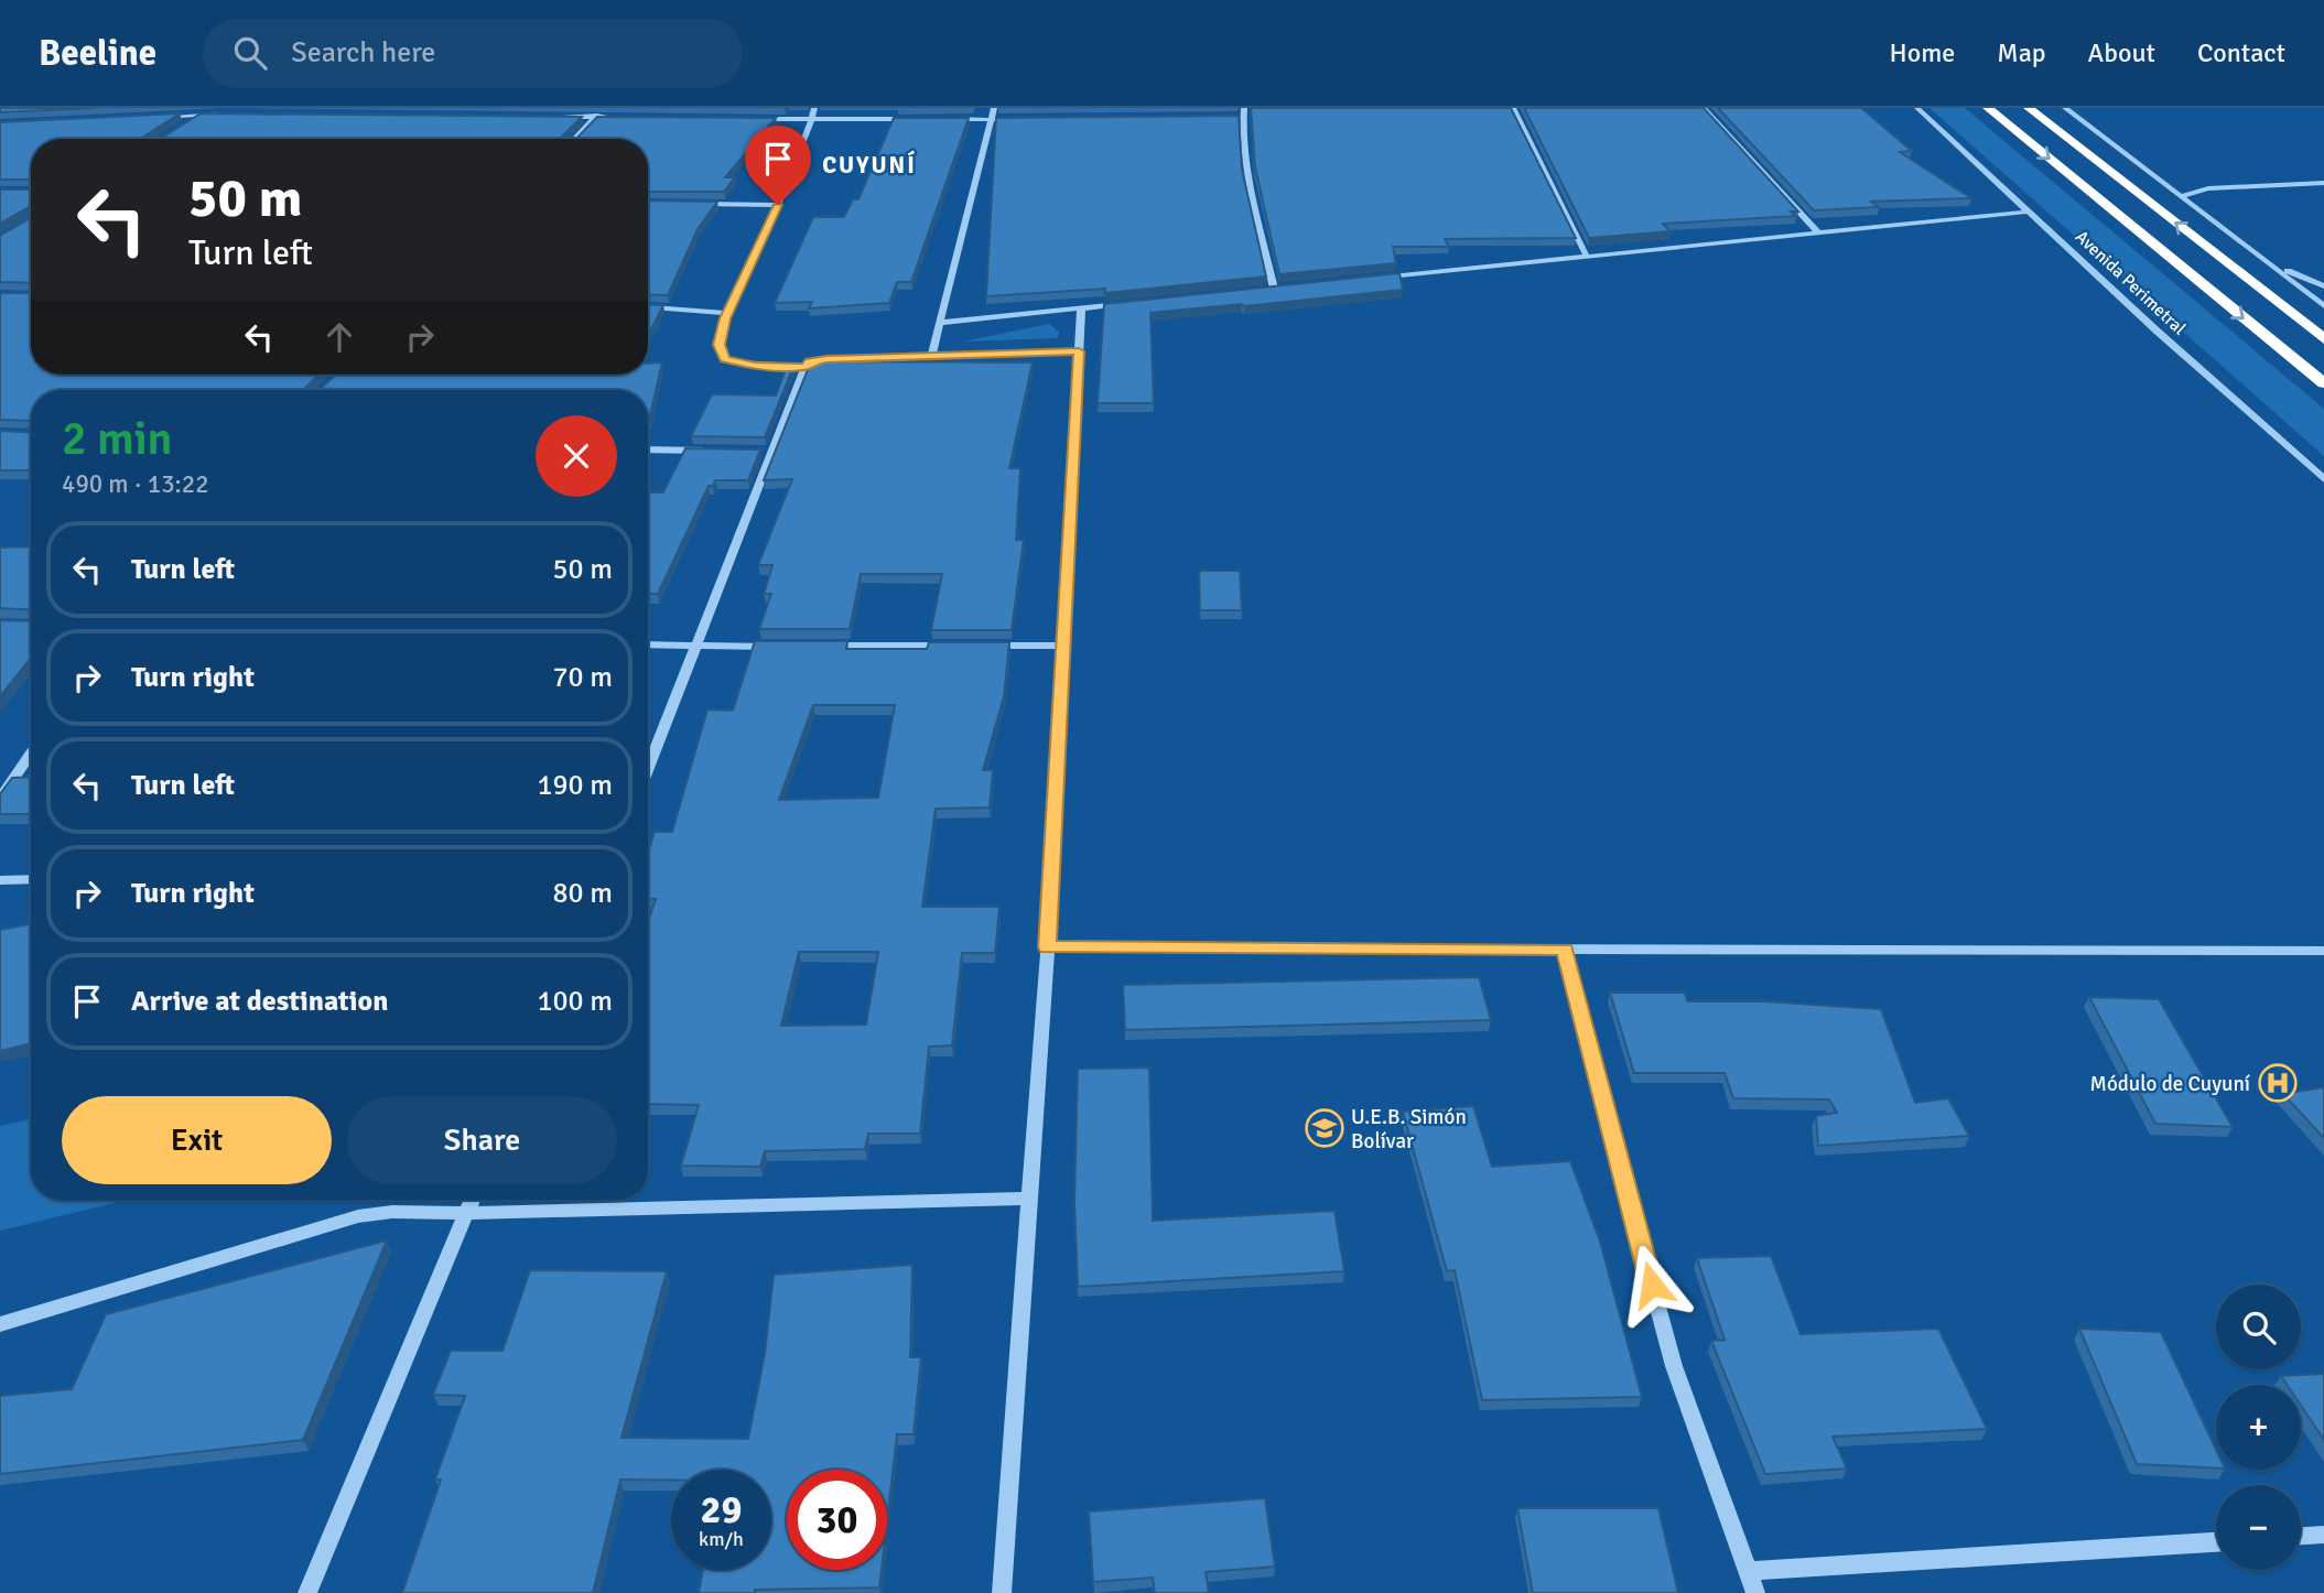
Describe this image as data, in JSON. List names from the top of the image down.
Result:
{
  "streets": {
    "highway": ["Avenida Perimetral"]
  },
  "districts": ["CUYUNÍ"],
  "places": {
    "hospital": ["Módulo de Cuyuní"],
    "school or university": ["U.E.B. Simón Bolívar"]
  },
  "page": {
    "header": "Beeline",
    "search": "Search here",
    "nav": [
      "Home",
      "Map",
      "About",
      "Contact"
    ],
    "turn": ["50 m", "Turn left"],
    "heading": ["2 min", "490 m · 13:22"],
    "list": [
      {
        "name": "Turn left",
        "value": "50 m"
      },
      {
        "name": "Turn right",
        "value": "70 m"
      },
      {
        "name": "Turn left",
        "value": "190 m"
      },
      {
        "name": "Turn right",
        "value": "80 m"
      },
      {
        "name": "Arrive at destination",
        "value": "100 m"
      }
    ],
    "buttons": ["Exit", "Share"],
    "map_buttons": ["+", "−"],
    "speed": "29 km/h",
    "limit": "30"
  }
}
